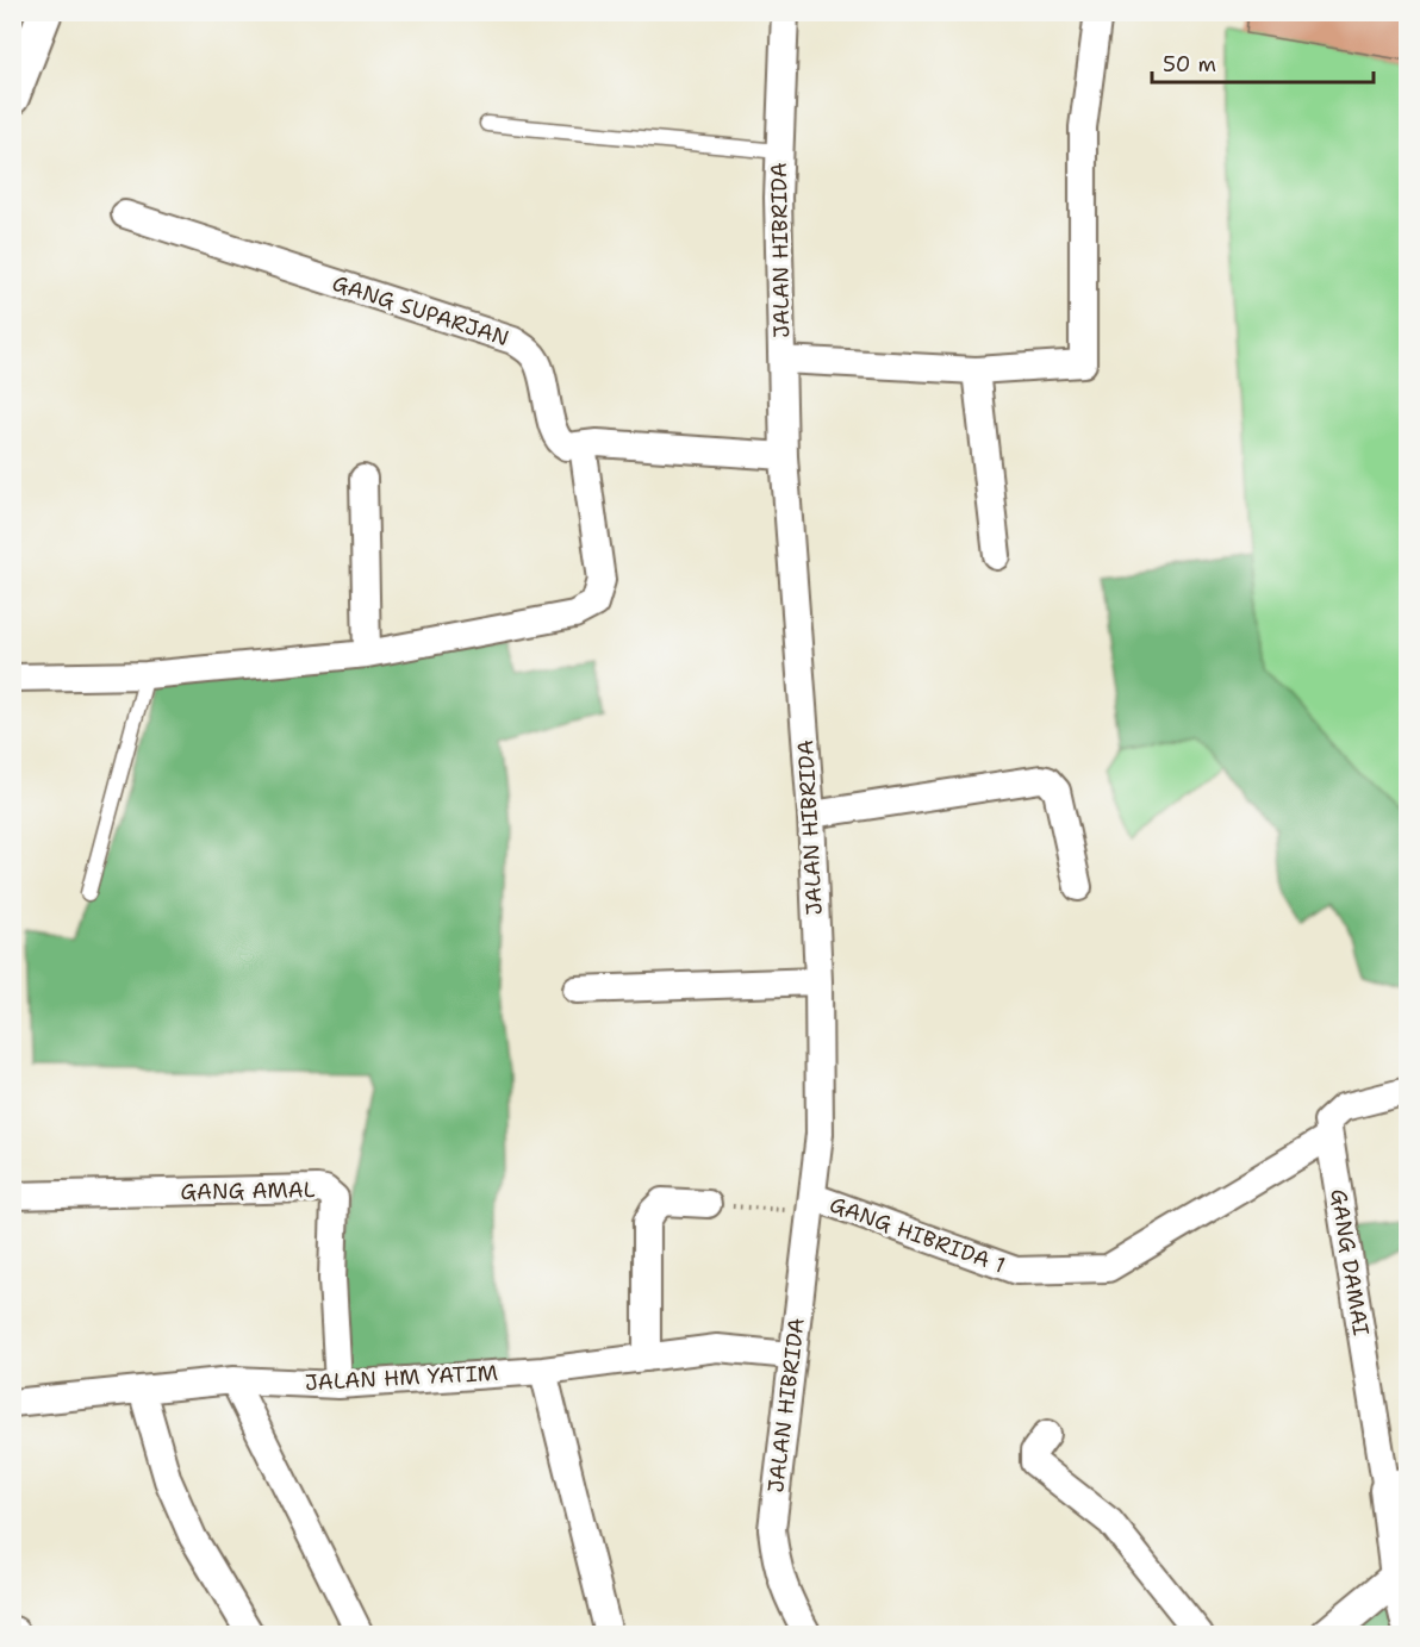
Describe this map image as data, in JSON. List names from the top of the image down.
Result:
{
  "streets": {
    "street": [
      "JALAN HIBRIDA",
      "GANG SUPARJAN",
      "GANG AMAL",
      "GANG HIBRIDA 1",
      "GANG DAMAI",
      "JALAN HM YATIM"
    ]
  },
  "crossings": [
    ["JALAN HIBRIDA", "GANG SUPARJAN"],
    ["JALAN HIBRIDA", "GANG HIBRIDA 1"],
    ["JALAN HIBRIDA", "JALAN HM YATIM"],
    ["GANG AMAL", "JALAN HM YATIM"],
    ["GANG HIBRIDA 1", "GANG DAMAI"]
  ],
  "scale_bar": "50 m"
}
